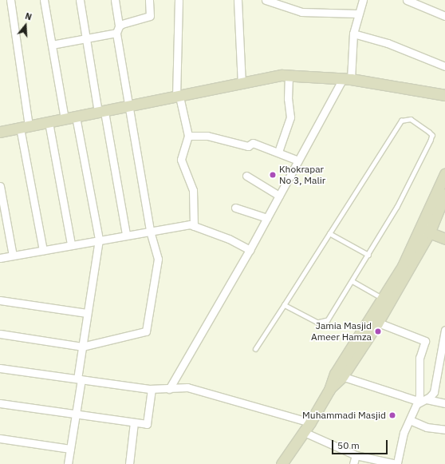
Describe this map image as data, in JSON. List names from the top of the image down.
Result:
{
  "places": ["Khokrapar No 3, Malir", "Jamia Masjid Ameer Hamza", "Muhammadi Masjid"],
  "scale_bar": "50 m",
  "north": "top"
}
